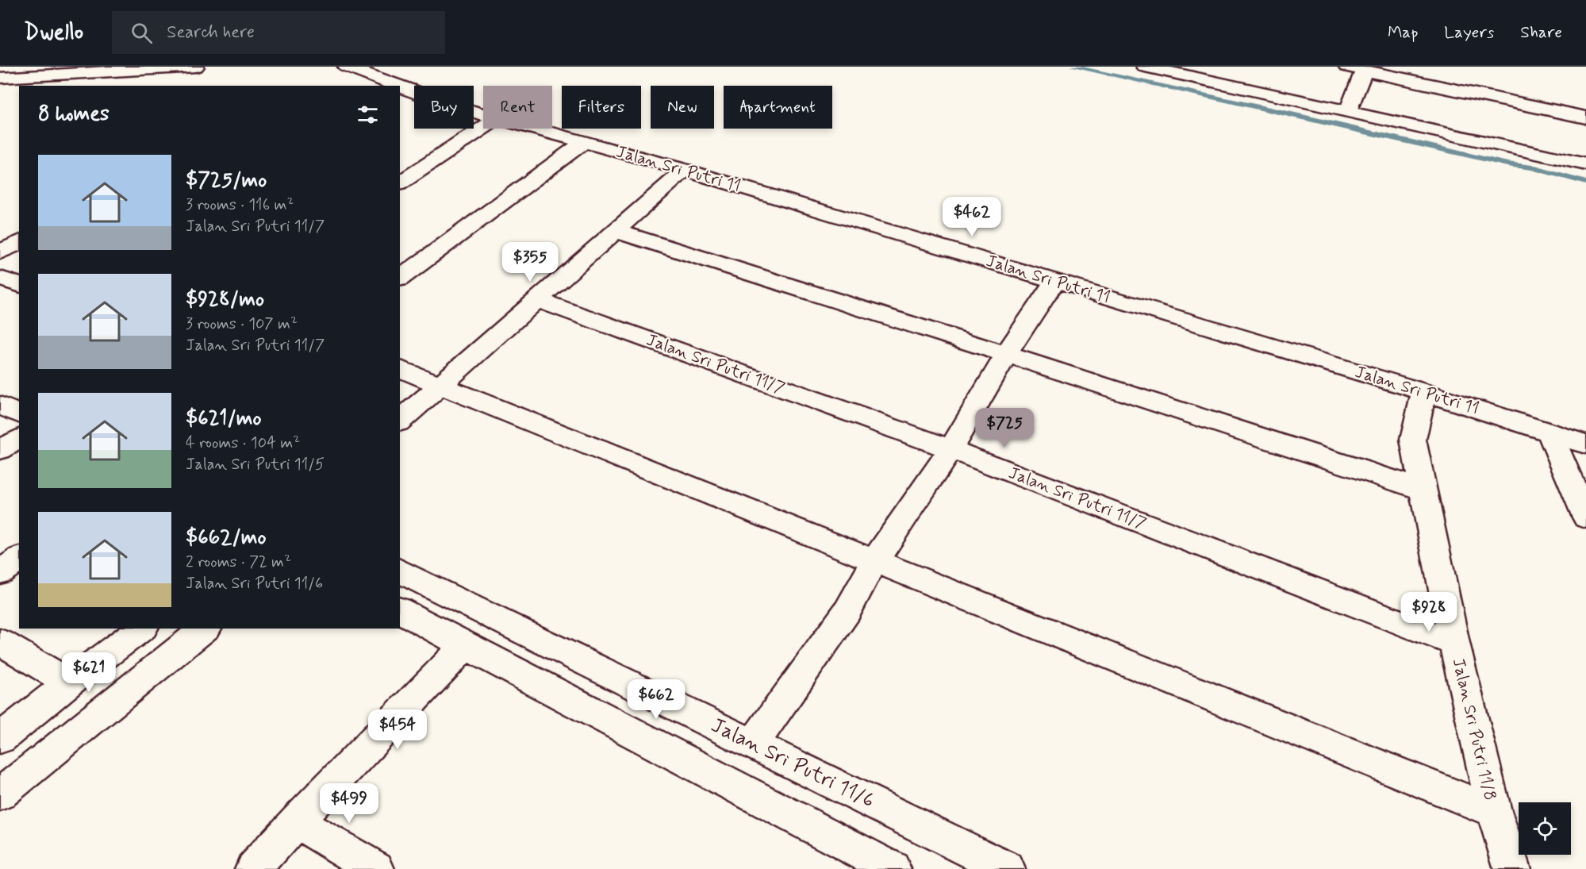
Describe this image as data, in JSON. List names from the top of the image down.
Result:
{
  "streets": {
    "street": [
      "Jalan Sri Putri 11",
      "Jalan Sri Putri 11/7",
      "Jalan Sri Putri 11/8",
      "Jalan Sri Putri 11/6"
    ]
  },
  "crossings": [
    ["Jalan Sri Putri 11", "Jalan Sri Putri 11/8"],
    ["Jalan Sri Putri 11/7", "Jalan Sri Putri 11/8"]
  ],
  "page": {
    "header": "Dwello",
    "search": "Search here",
    "nav": ["Map", "Layers", "Share"],
    "chip": [
      "Buy",
      "Rent",
      "Filters",
      "New",
      "Apartment"
    ],
    "heading": "8 homes",
    "list": [
      {
        "name": "$725/mo",
        "note": "3 rooms · 116 m² · Jalan Sri Putri 11/7"
      },
      {
        "name": "$928/mo",
        "note": "3 rooms · 107 m² · Jalan Sri Putri 11/7"
      },
      {
        "name": "$621/mo",
        "note": "4 rooms · 104 m² · Jalan Sri Putri 11/5"
      },
      {
        "name": "$662/mo",
        "note": "2 rooms · 72 m² · Jalan Sri Putri 11/6"
      }
    ],
    "price": [
      "$462",
      "$355",
      "$725",
      "$928",
      "$621",
      "$662",
      "$454",
      "$499"
    ]
  }
}
